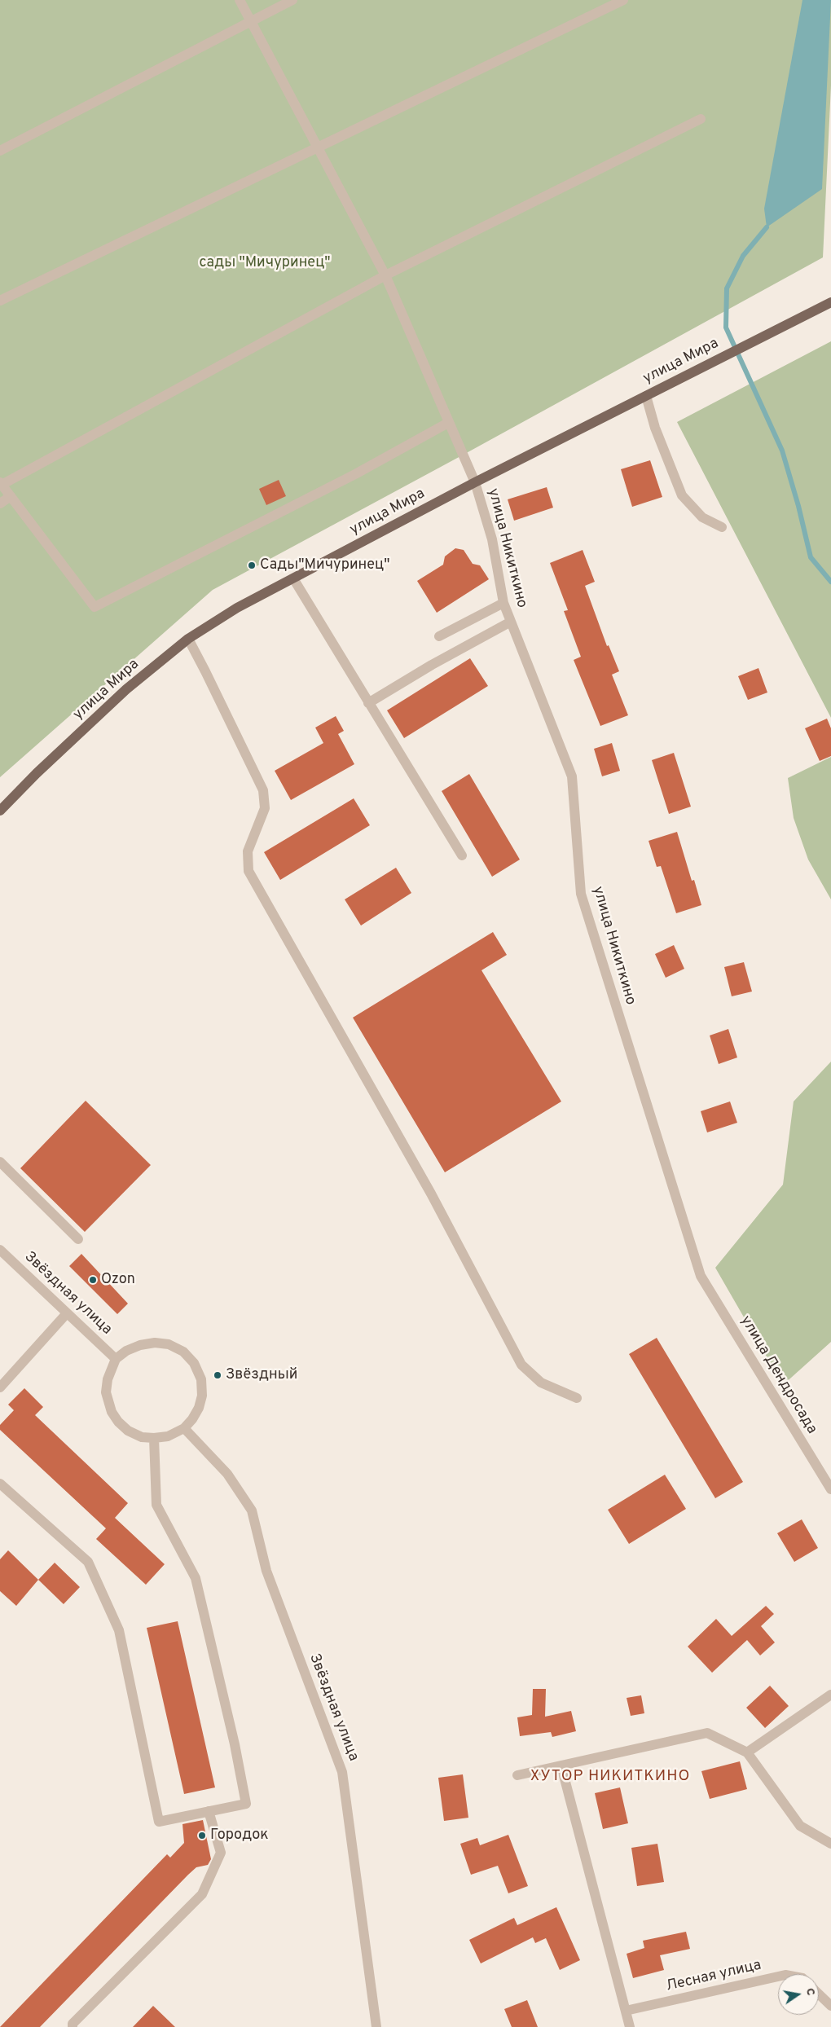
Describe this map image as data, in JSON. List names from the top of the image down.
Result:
{
  "streets": {
    "main road": ["улица Мира"],
    "street": [
      "улица Никиткино",
      "Звёздная улица",
      "улица Дендросада",
      "Лесная улица"
    ]
  },
  "crossings": [
    ["улица Мира", "улица Никиткино"],
    ["улица Никиткино", "улица Дендросада"]
  ],
  "districts": ["ХУТОР НИКИТКИНО"],
  "parks": ["сады \"Мичуринец\""],
  "places": [
    "Сады\"Мичуринец\"",
    "Ozon",
    "Звёздный",
    "Городок"
  ],
  "north": "right"
}
